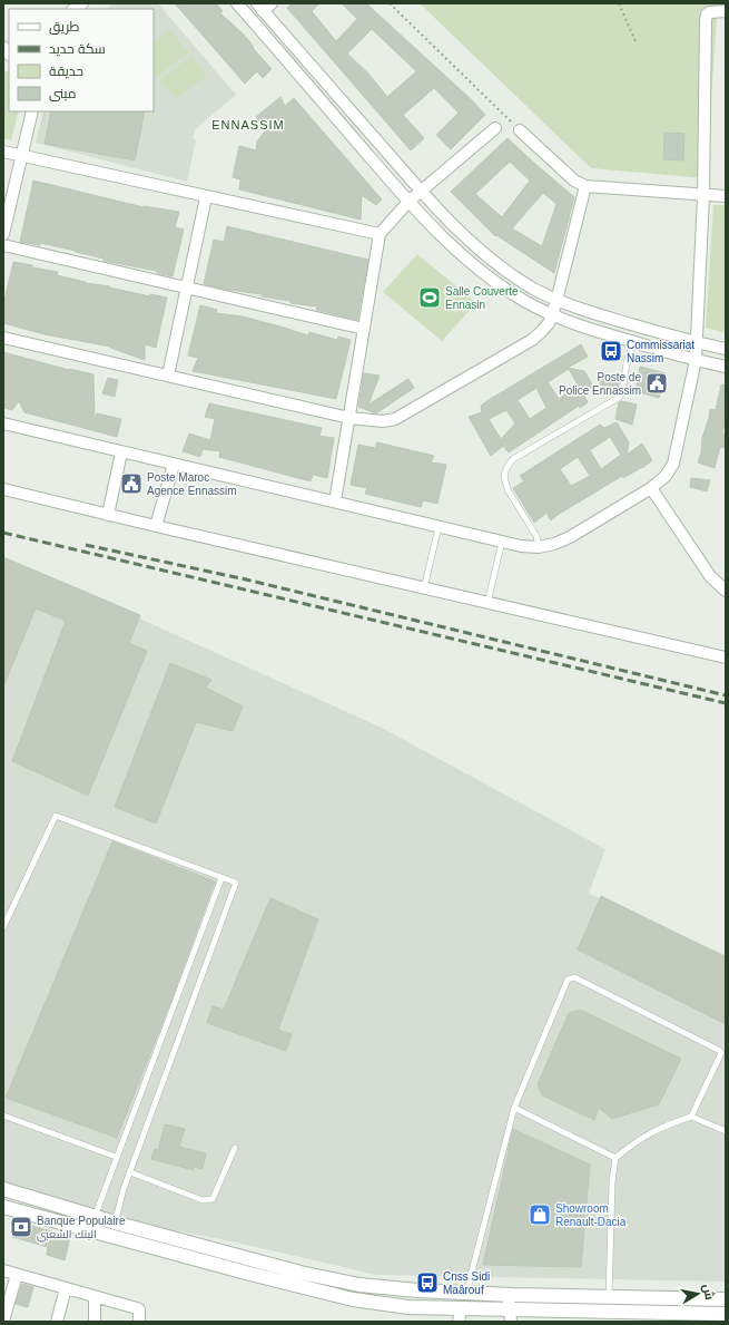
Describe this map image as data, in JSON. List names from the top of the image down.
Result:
{
  "districts": ["ENNASSIM"],
  "places": {
    "sports": ["Salle Couverte Ennasin"],
    "bus stop": ["Commissariat Nassim", "Cnss Sidi Maârouf"],
    "public building": ["Poste de Police Ennassim", "Poste Maroc Agence Ennassim"],
    "shop": ["Showroom Renault-Dacia"],
    "bank": ["Banque Populaire البنك الشعبي"]
  },
  "legend": [
    "طريق",
    "سكة حديد",
    "حديقة",
    "مبنى"
  ],
  "north": "right"
}
